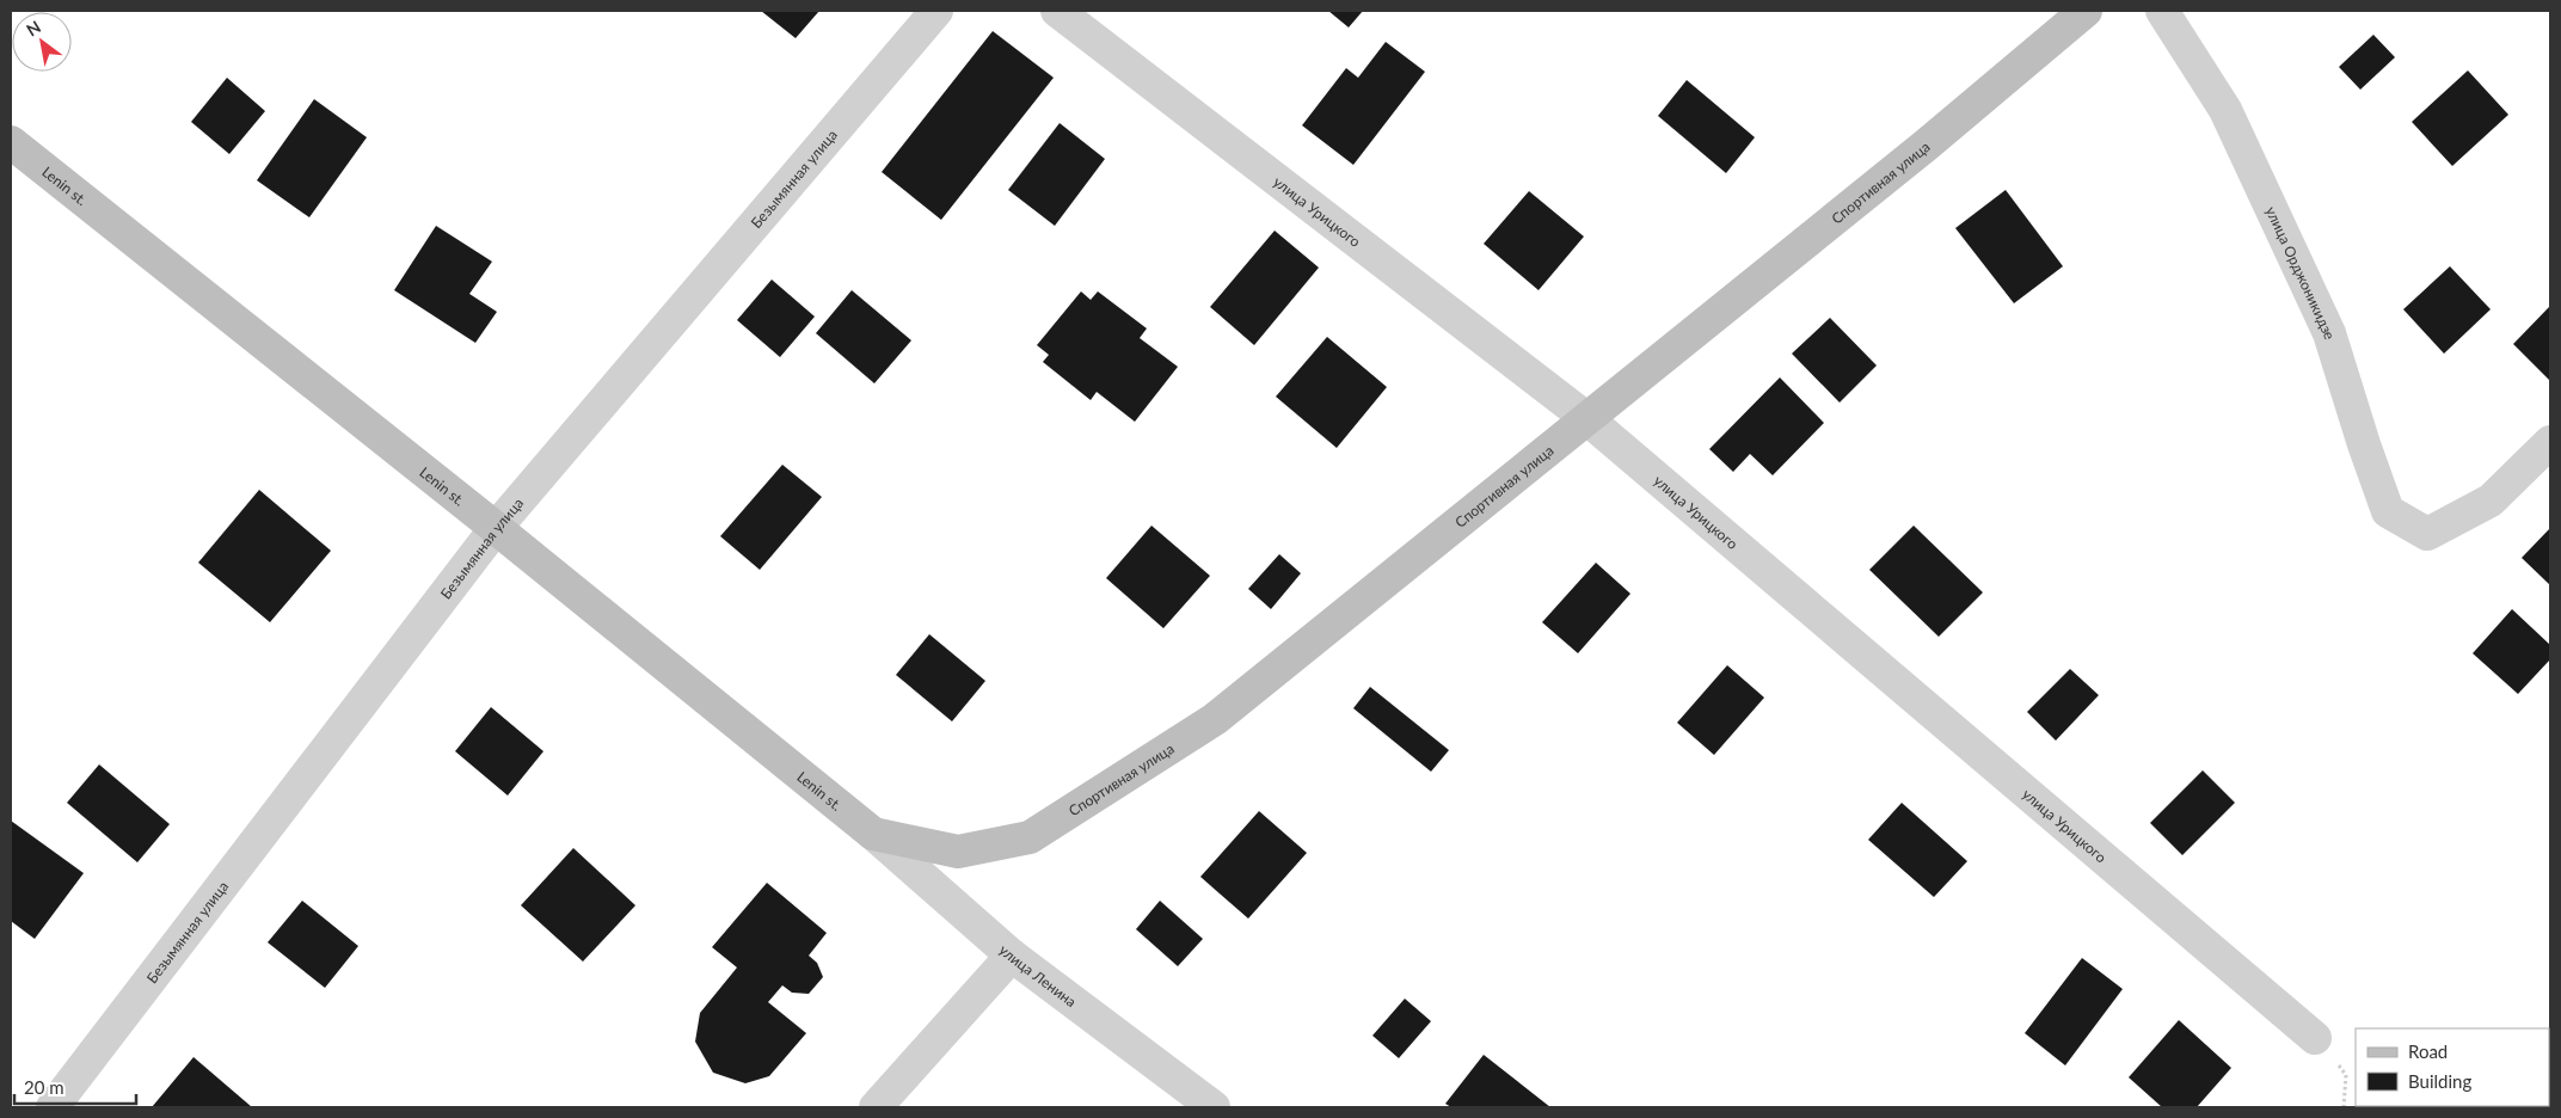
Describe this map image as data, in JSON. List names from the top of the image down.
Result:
{
  "streets": {
    "street": [
      "Безымянная улица",
      "Спортивная улица",
      "Lenin st.",
      "улица Урицкого",
      "улица Орджоникидзе",
      "улица Ленина"
    ]
  },
  "crossings": [
    ["Безымянная улица", "Lenin st."],
    ["Спортивная улица", "Lenin st."],
    ["Спортивная улица", "улица Урицкого"],
    ["Спортивная улица", "улица Ленина"],
    ["Lenin st.", "улица Ленина"]
  ],
  "legend": ["Road", "Building"],
  "scale_bar": "20 m",
  "north": "top left"
}
